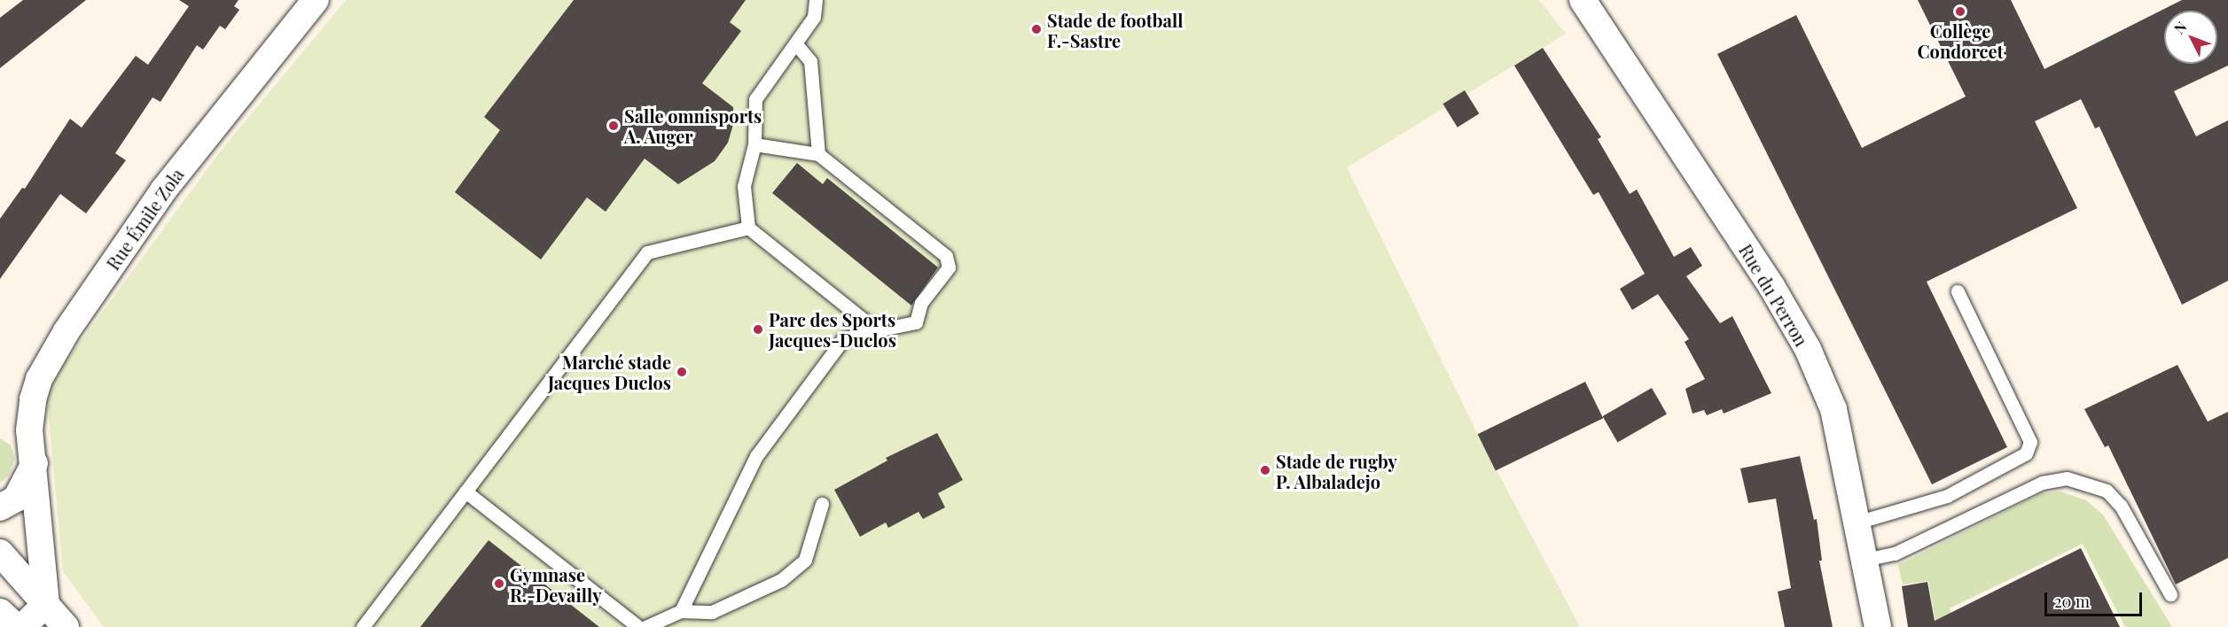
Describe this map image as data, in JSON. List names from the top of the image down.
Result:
{
  "streets": {
    "street": ["Rue Émile Zola", "Rue du Perron"]
  },
  "places": [
    "Collège Condorcet",
    "Stade de football F.-Sastre",
    "Salle omnisports A. Auger",
    "Parc des Sports Jacques-Duclos",
    "Marché stade Jacques Duclos",
    "Stade de rugby P. Albaladejo",
    "Gymnase R.-Devailly"
  ],
  "scale_bar": "20 m",
  "north": "top left"
}
